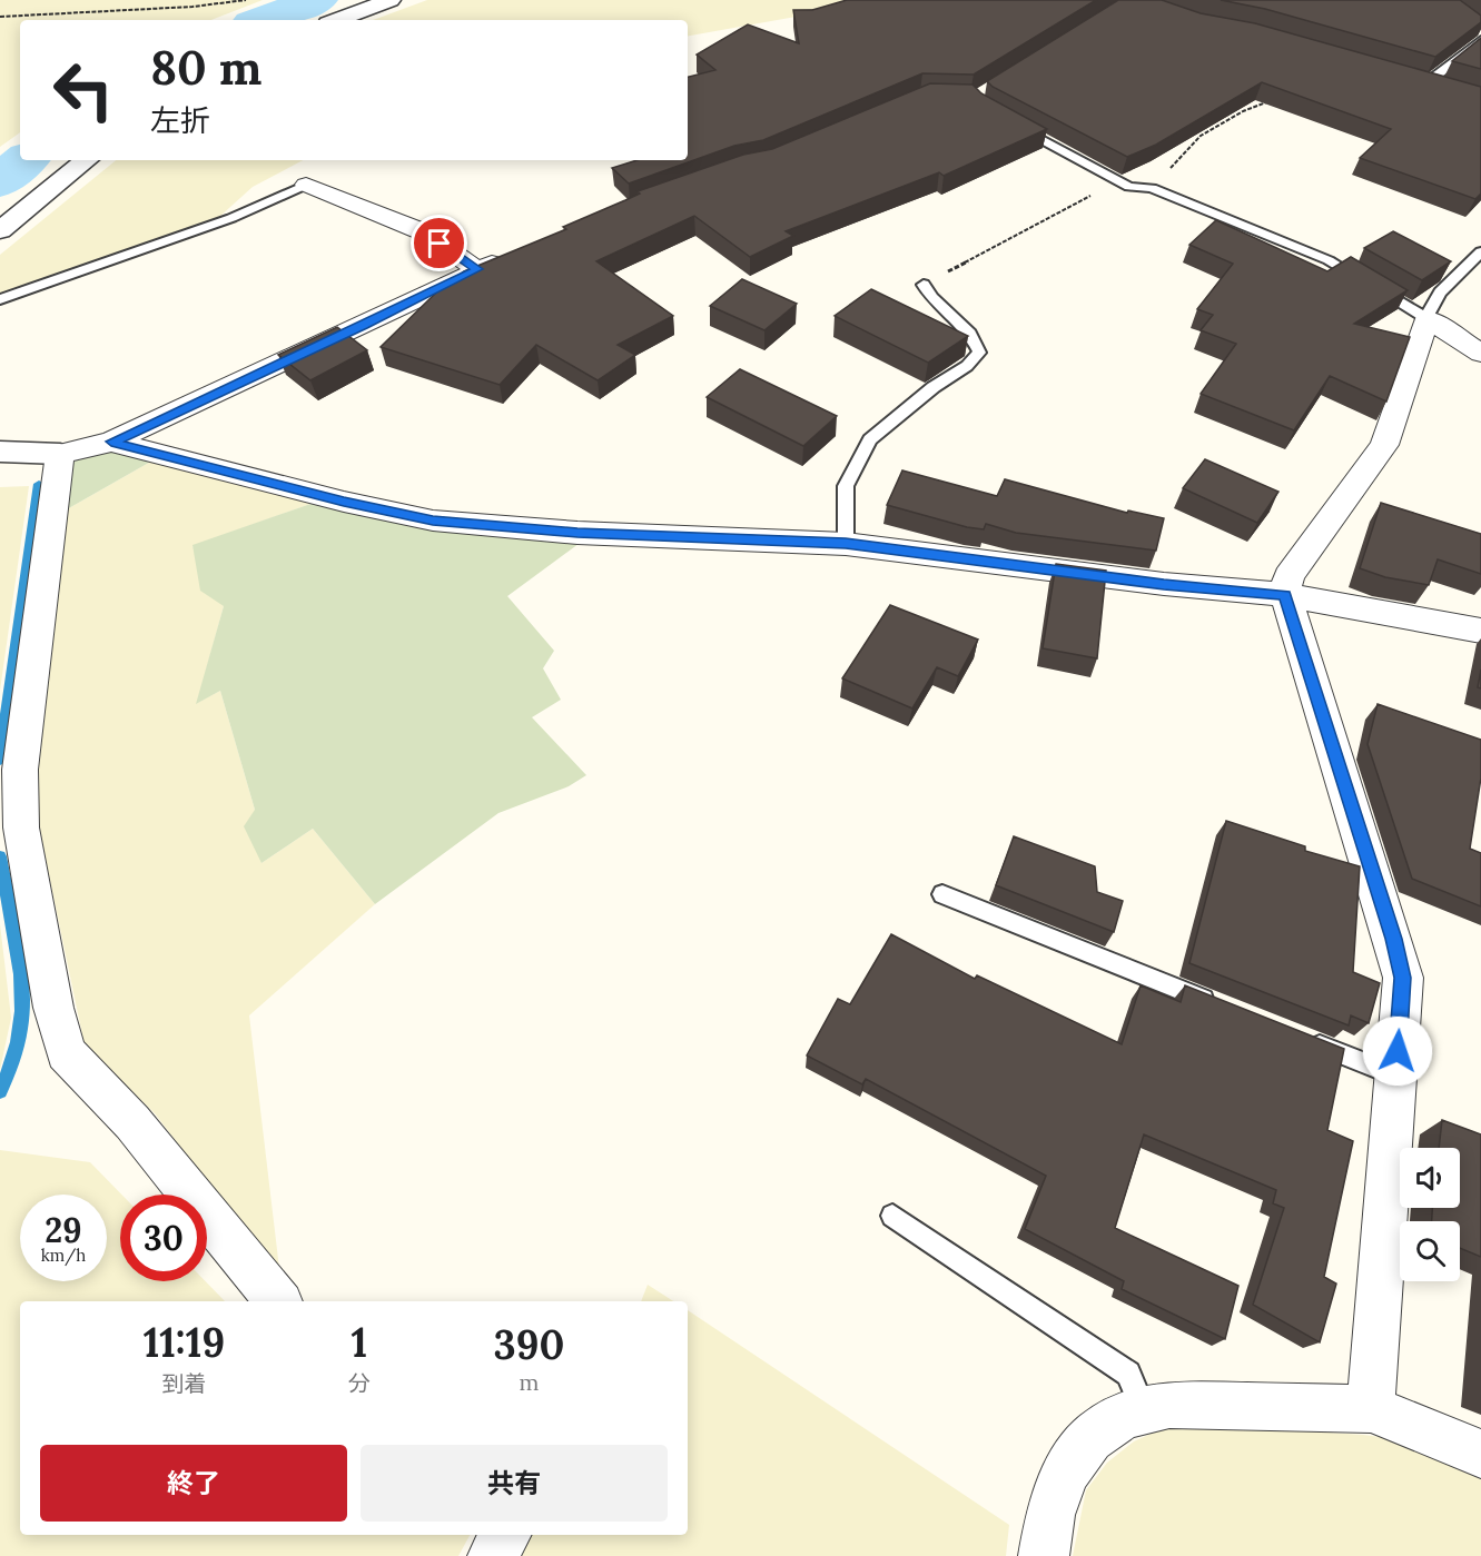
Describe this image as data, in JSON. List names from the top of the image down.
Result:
{
  "page": {
    "turn": ["80 m", "左折"],
    "speed": "29 km/h",
    "limit": "30",
    "eta": [
      "11:19",
      "到着",
      "1",
      "分",
      "390",
      "m"
    ],
    "buttons": ["終了", "共有"]
  }
}
